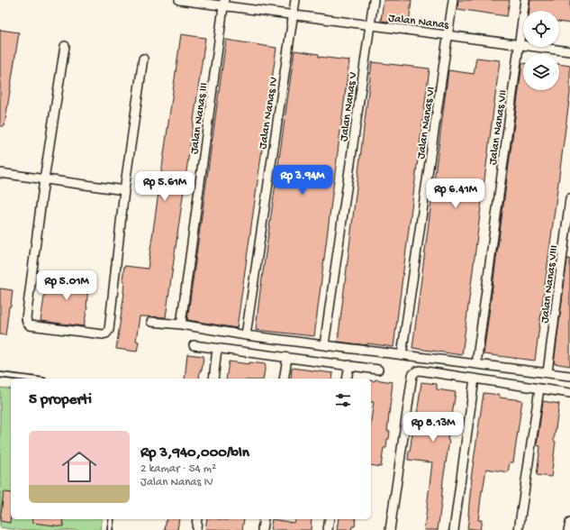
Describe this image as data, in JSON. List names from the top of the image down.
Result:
{
  "streets": {
    "street": [
      "Jalan Nanas",
      "Jalan Nanas V",
      "Jalan Nanas IV",
      "Jalan Nanas III",
      "Jalan Nanas VI",
      "Jalan Nanas VII",
      "Jalan Nanas VIII"
    ]
  },
  "crossings": [
    ["Jalan Nanas", "Jalan Nanas V"],
    ["Jalan Nanas", "Jalan Nanas IV"],
    ["Jalan Nanas", "Jalan Nanas III"],
    ["Jalan Nanas", "Jalan Nanas VI"],
    ["Jalan Nanas", "Jalan Nanas VII"]
  ],
  "page": {
    "price": [
      "Rp 3.94M",
      "Rp 5.61M",
      "Rp 6.41M",
      "Rp 5.01M",
      "Rp 8.13M"
    ],
    "heading": "5 properti",
    "list": [
      {
        "name": "Rp 3,940,000/bln",
        "note": "2 kamar · 54 m² · Jalan Nanas IV"
      }
    ]
  }
}
